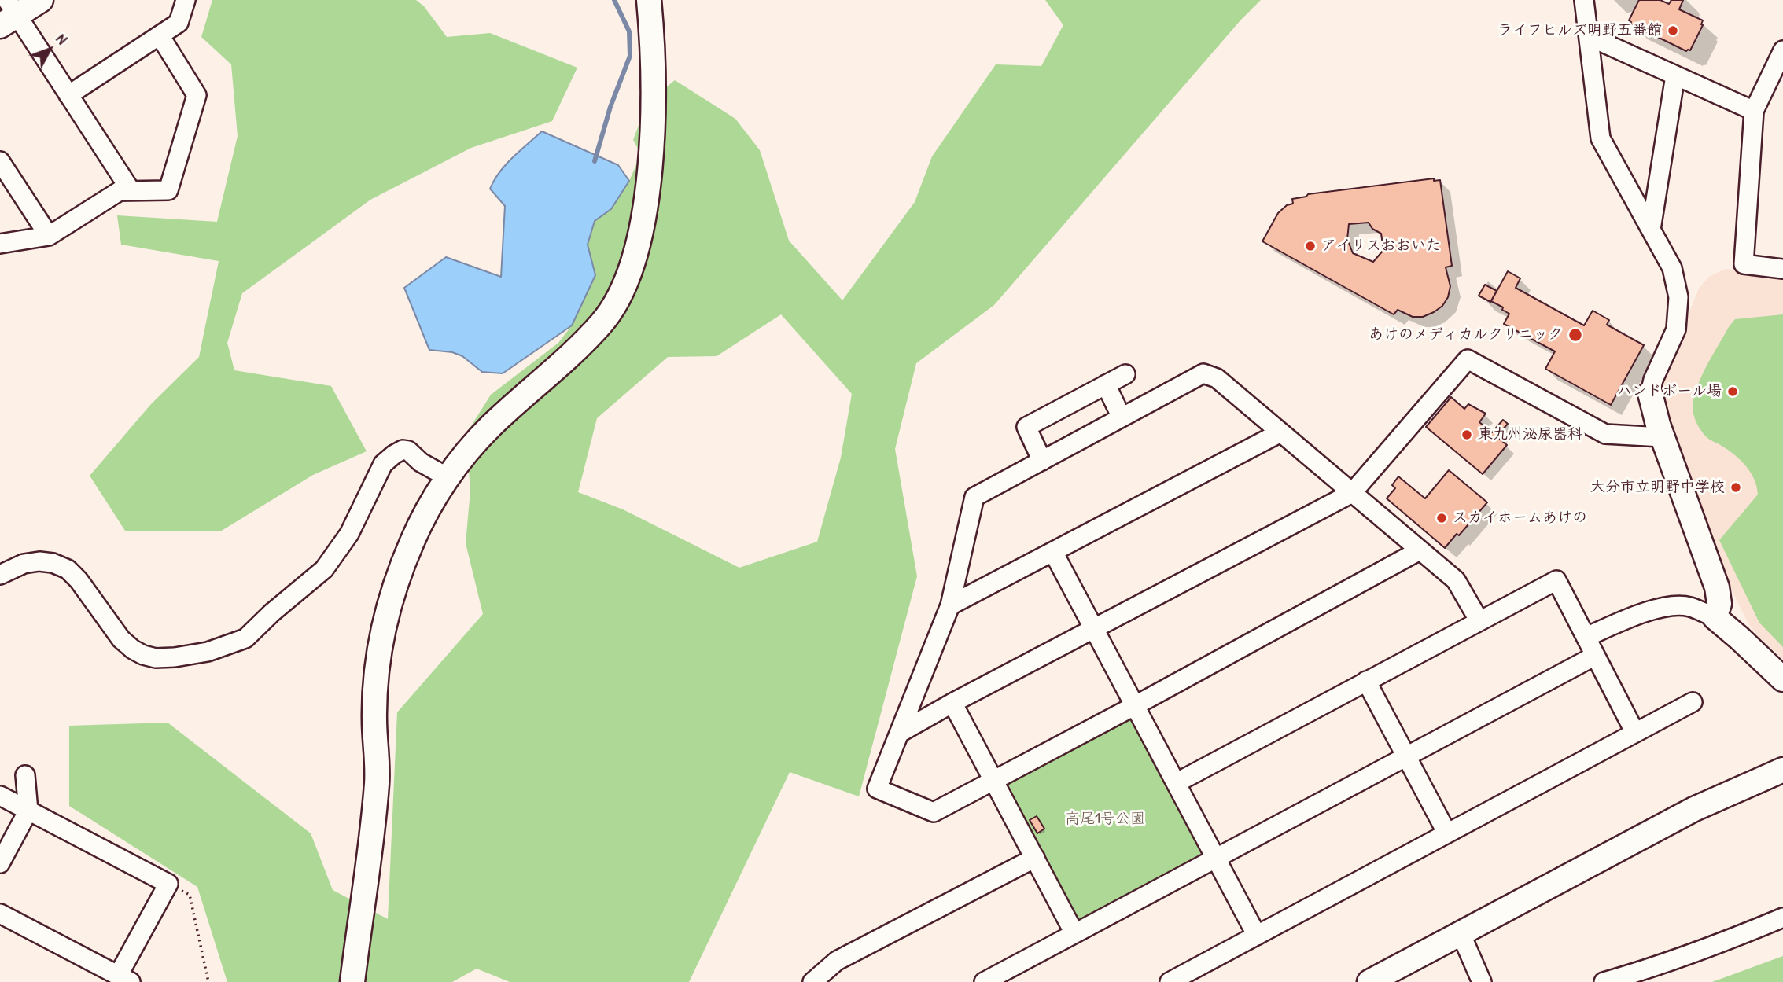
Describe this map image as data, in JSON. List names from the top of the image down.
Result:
{
  "parks": ["高尾1号公園"],
  "places": [
    "ライフヒルズ明野五番館",
    "アイリスおおいた",
    "あけのメディカルクリニック",
    "ハンドボール場",
    "東九州泌尿器科",
    "大分市立明野中学校",
    "スカイホームあけの"
  ],
  "north": "top right"
}
